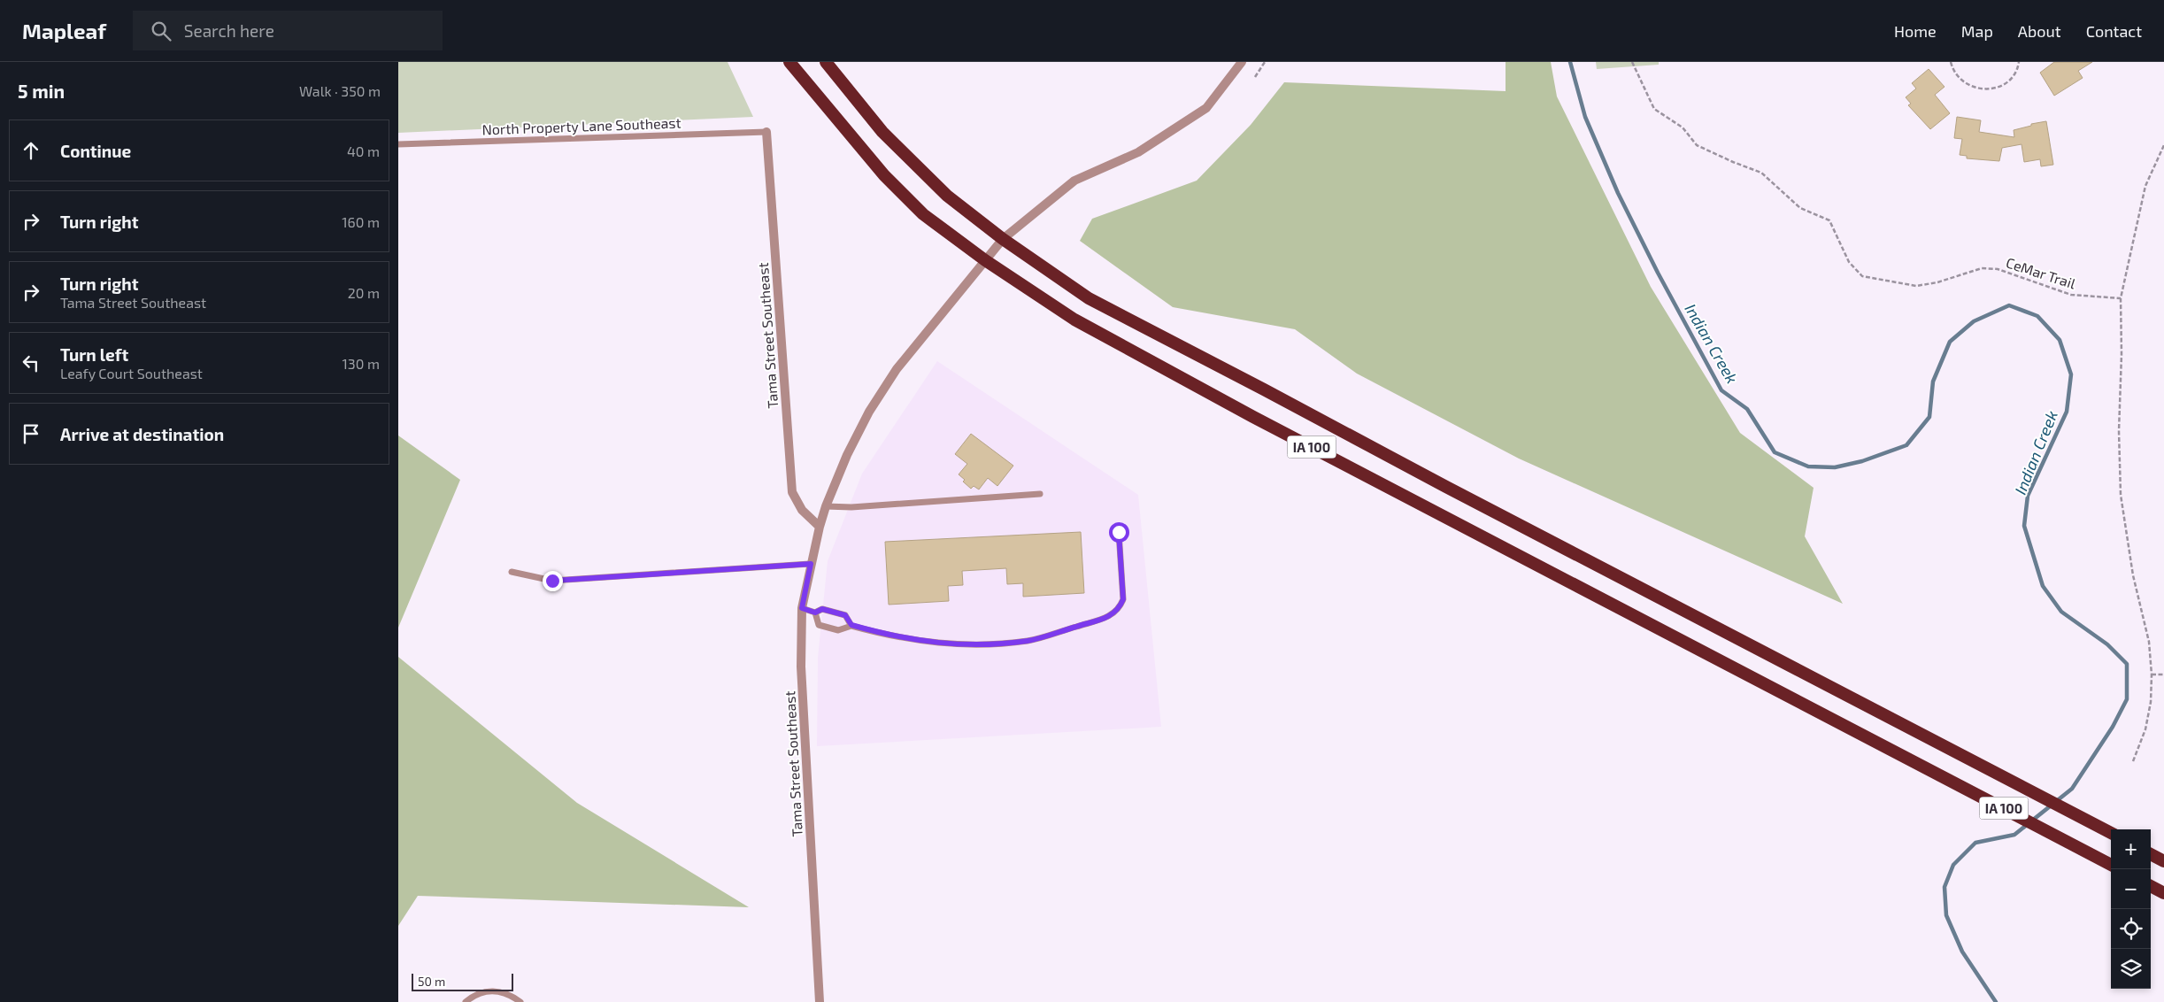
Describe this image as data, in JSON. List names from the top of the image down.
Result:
{
  "streets": {
    "highway": ["IA 100"],
    "street": ["Tama Street Southeast"],
    "lane": ["North Property Lane Southeast"],
    "path": ["CeMar Trail"]
  },
  "crossings": [
    ["North Property Lane Southeast", "Tama Street Southeast"],
    ["Tama Street Southeast", "IA 100"]
  ],
  "water": ["Indian Creek"],
  "scale_bar": "50 m",
  "page": {
    "header": "Mapleaf",
    "search": "Search here",
    "nav": [
      "Home",
      "Map",
      "About",
      "Contact"
    ],
    "heading": ["5 min", "Walk · 350 m"],
    "list": [
      ["Continue", "40 m"],
      ["Turn right", "160 m"],
      ["Turn right", "Tama Street Southeast", "20 m"],
      ["Turn left", "Leafy Court Southeast", "130 m"],
      "Arrive at destination"
    ],
    "map_buttons": ["+", "−"],
    "scale": "50 m"
  }
}
